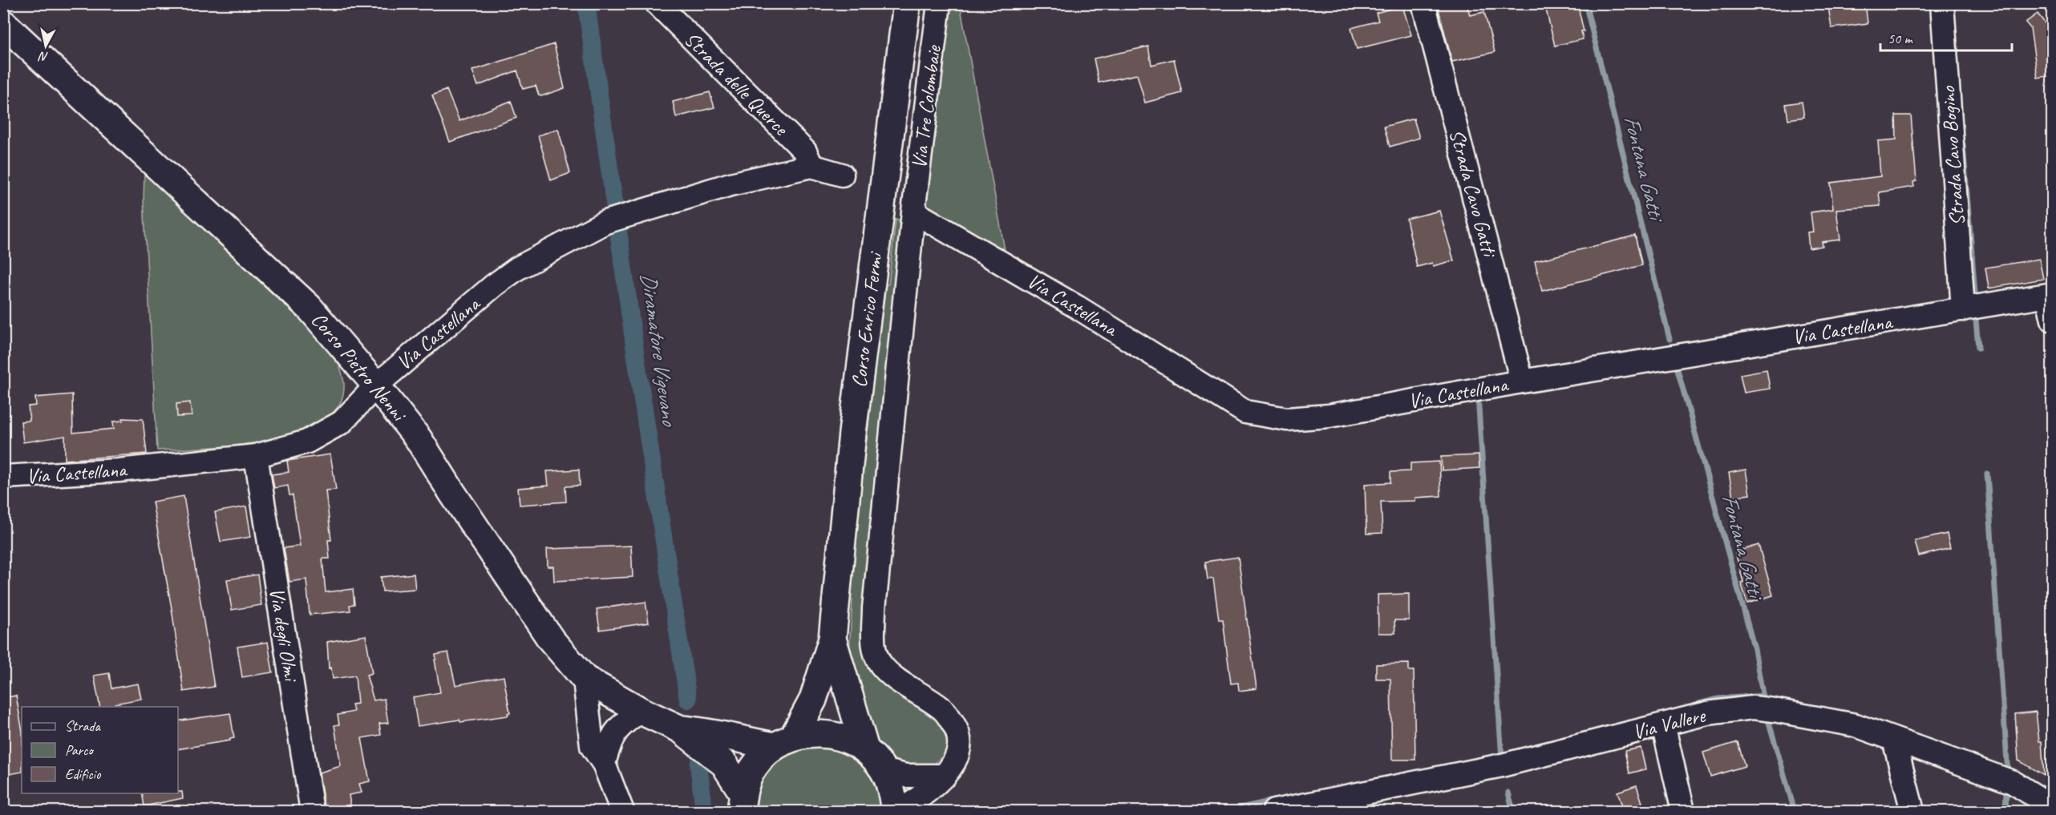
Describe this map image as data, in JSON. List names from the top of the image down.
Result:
{
  "streets": {
    "main road": ["Corso Enrico Fermi", "Corso Pietro Nenni"],
    "street": [
      "Strada delle Querce",
      "Via Tre Colombaie",
      "Strada Cavo Bogino",
      "Strada Cavo Gatti",
      "Via Castellana",
      "Via degli Olmi",
      "Via Vallere"
    ]
  },
  "crossings": [
    ["Strada delle Querce", "Via Castellana"],
    ["Via Tre Colombaie", "Via Castellana"],
    ["Strada Cavo Bogino", "Via Castellana"],
    ["Strada Cavo Gatti", "Via Castellana"],
    ["Via Castellana", "Corso Pietro Nenni"],
    ["Via Castellana", "Via degli Olmi"],
    ["Corso Enrico Fermi", "Corso Pietro Nenni"]
  ],
  "water": ["Fontana Gatti", "Diramatore Vigevano"],
  "legend": ["Strada", "Parco", "Edificio"],
  "scale_bar": "50 m",
  "north": "bottom"
}
